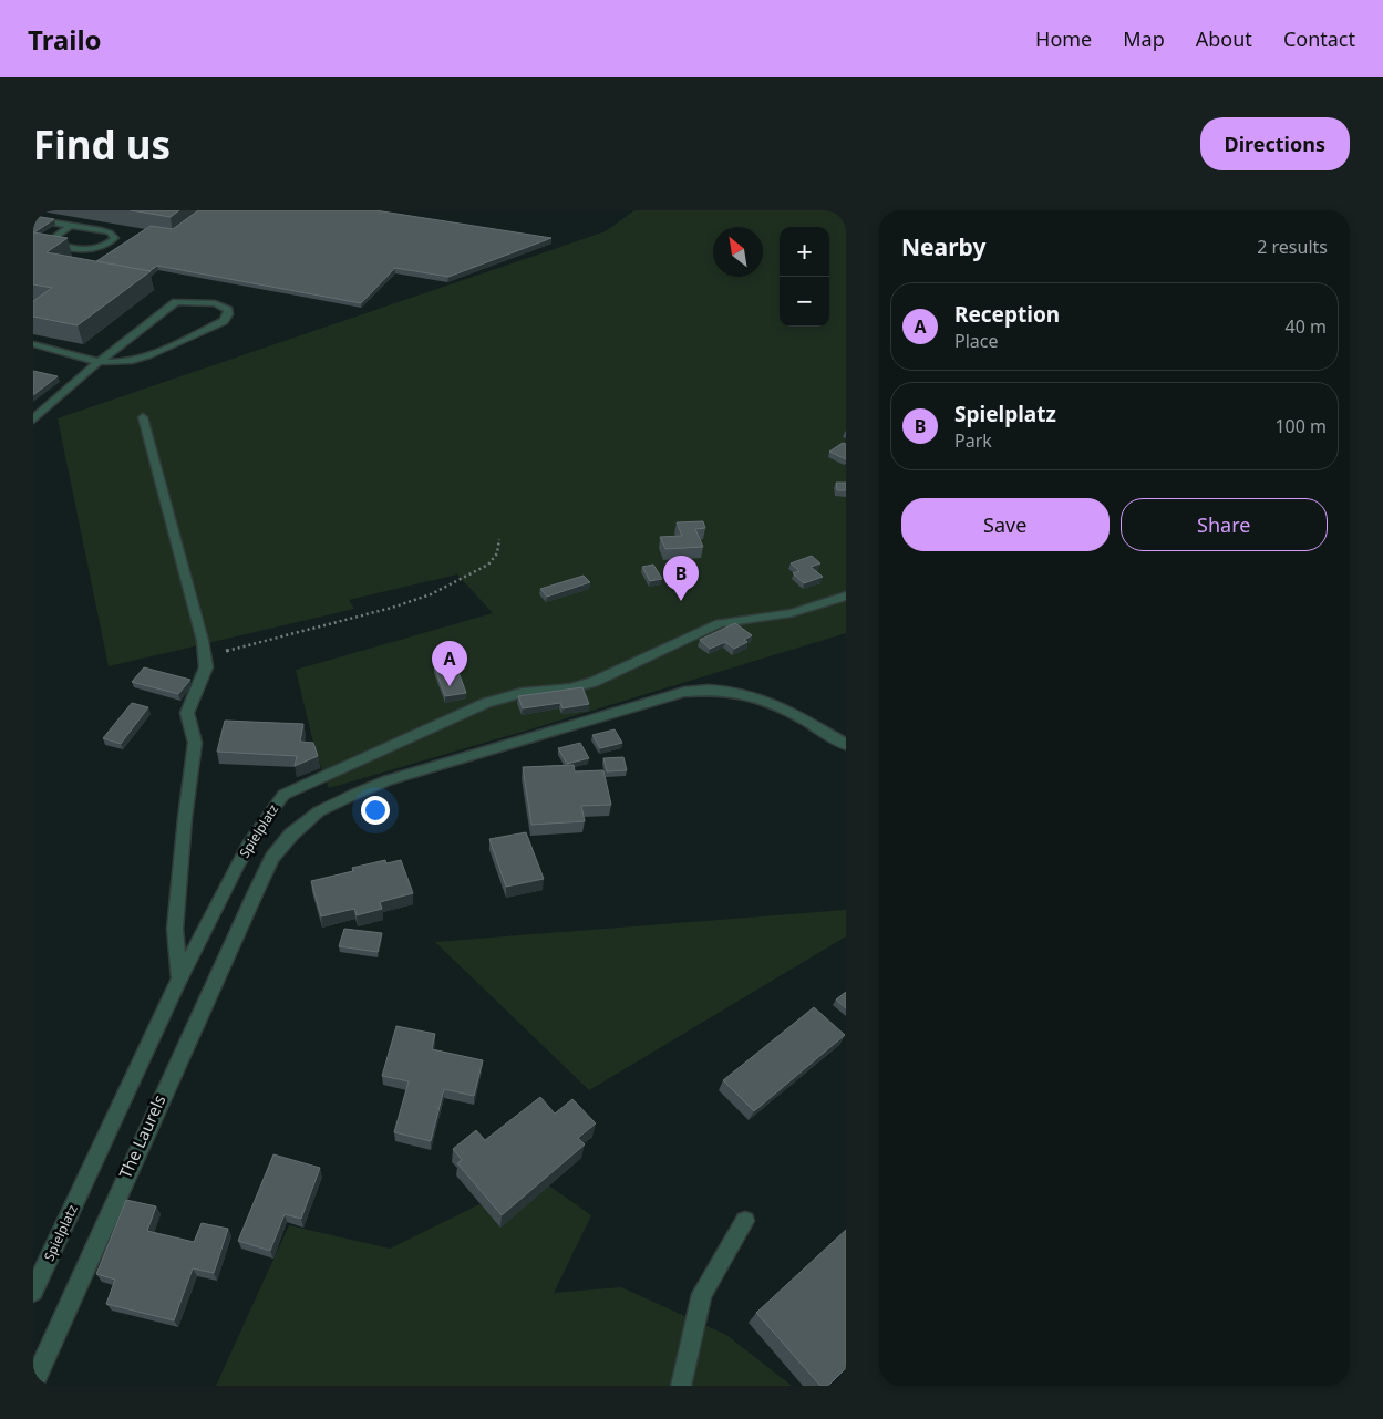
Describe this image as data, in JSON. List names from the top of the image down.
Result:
{
  "streets": {
    "lane": ["Spielplatz", "The Laurels"]
  },
  "north": "top left",
  "page": {
    "header": "Trailo",
    "nav": [
      "Home",
      "Map",
      "About",
      "Contact"
    ],
    "buttons": [
      "Directions",
      ["Save", "Share"]
    ],
    "title": "Find us",
    "heading": ["Nearby", "2 results"],
    "map_buttons": ["+", "−"],
    "list": [
      {
        "mark": "A",
        "name": "Reception",
        "note": "Place",
        "value": "40 m"
      },
      {
        "mark": "B",
        "name": "Spielplatz",
        "note": "Park",
        "value": "100 m"
      }
    ],
    "pins": ["B", "A"]
  }
}
